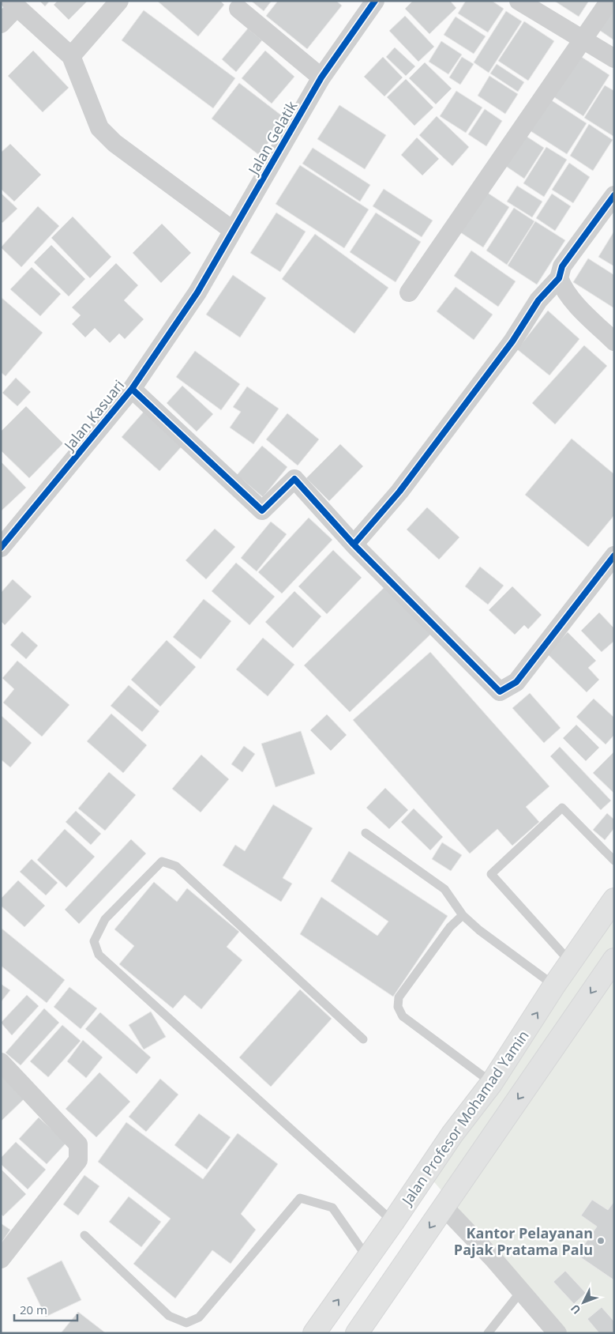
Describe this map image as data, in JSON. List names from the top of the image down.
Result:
{
  "streets": {
    "main road": ["Jalan Profesor Mohamad Yamin"],
    "street": ["Jalan Gelatik", "Jalan Kasuari"]
  },
  "crossings": [
    ["Jalan Gelatik", "Jalan Kasuari"]
  ],
  "places": ["Kantor Pelayanan Pajak Pratama Palu"],
  "scale_bar": "20 m",
  "north": "bottom left"
}
